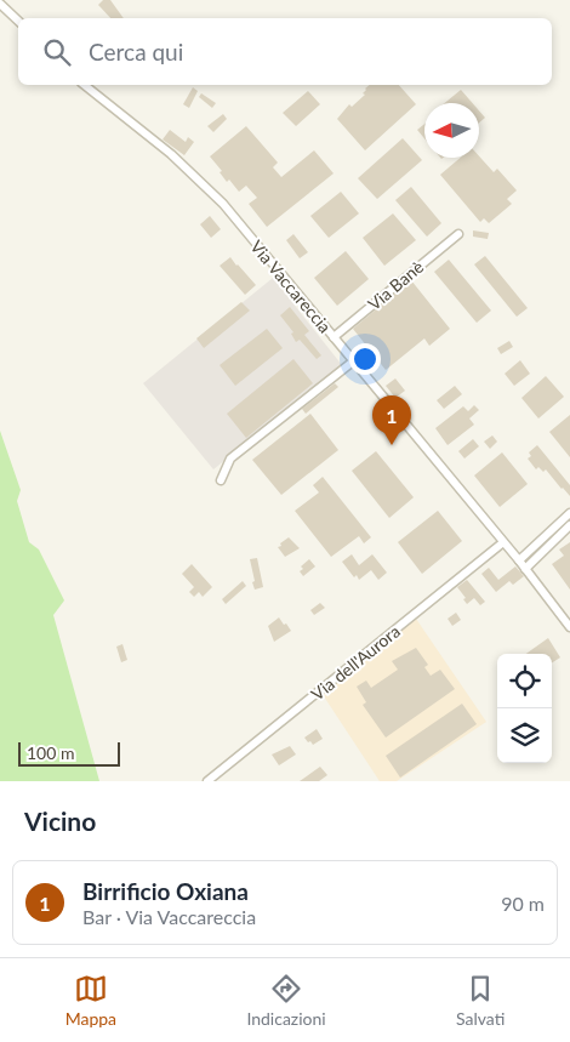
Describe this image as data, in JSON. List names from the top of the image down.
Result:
{
  "streets": {
    "street": ["Via Banè", "Via Vaccareccia", "Via dell'Aurora"]
  },
  "crossings": [
    ["Via Banè", "Via Vaccareccia"],
    ["Via Vaccareccia", "Via dell'Aurora"]
  ],
  "scale_bar": "100 m",
  "north": "left",
  "page": {
    "search": "Cerca qui",
    "pins": "1",
    "scale": "100 m",
    "heading": "Vicino",
    "list": [
      {
        "mark": "1",
        "name": "Birrificio Oxiana",
        "note": "Bar · Via Vaccareccia",
        "value": "90 m"
      }
    ],
    "nav": ["Mappa", "Indicazioni", "Salvati"]
  }
}
